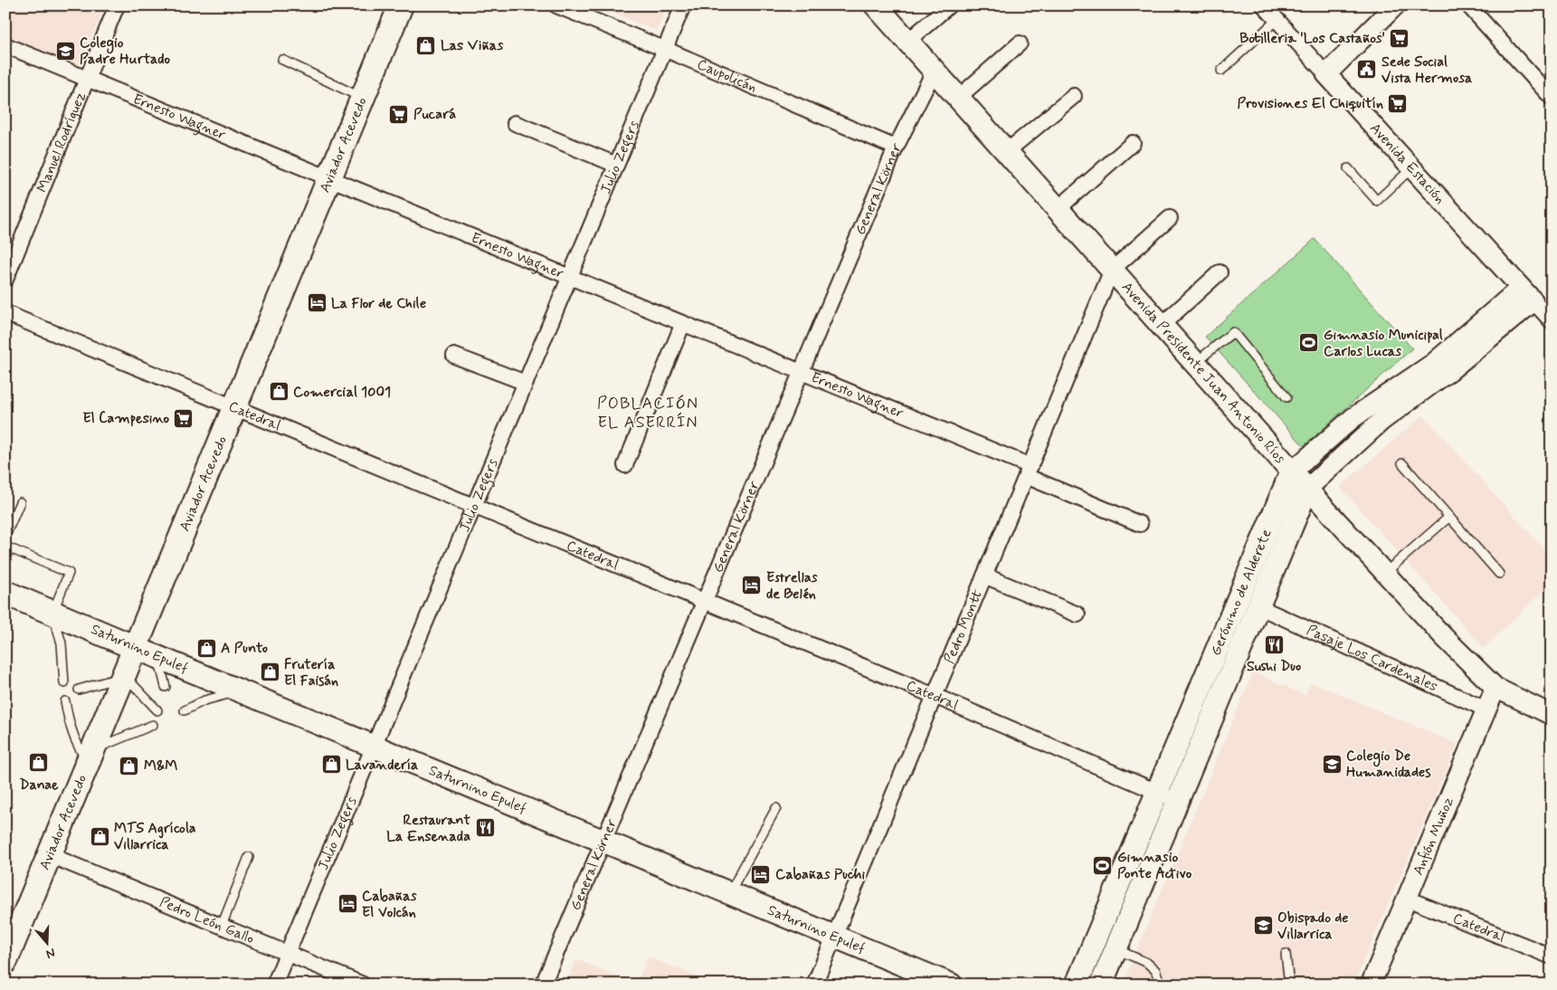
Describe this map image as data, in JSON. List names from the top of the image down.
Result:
{
  "streets": {
    "main road": [
      "Aviador Acevedo",
      "Avenida Presidente Juan Antonio Ríos",
      "Gerónimo de Alderete",
      "Saturnino Epulef"
    ],
    "street": [
      "Caupolicán",
      "Ernesto Wagner",
      "Manuel Rodríguez",
      "Julio Zegers",
      "Avenida Estación",
      "General Körner",
      "Catedral",
      "Pedro Montt",
      "Pasaje Los Cardenales",
      "Anfión Muñoz",
      "Pedro León Gallo"
    ]
  },
  "crossings": [
    ["Caupolicán", "Julio Zegers"],
    ["Caupolicán", "General Körner"],
    ["Ernesto Wagner", "Manuel Rodríguez"],
    ["Ernesto Wagner", "Aviador Acevedo"],
    ["Ernesto Wagner", "Julio Zegers"],
    ["Ernesto Wagner", "General Körner"],
    ["Ernesto Wagner", "Pedro Montt"],
    ["Aviador Acevedo", "Catedral"],
    ["Aviador Acevedo", "Saturnino Epulef"],
    ["Aviador Acevedo", "Pedro León Gallo"],
    ["Julio Zegers", "Catedral"],
    ["Julio Zegers", "Saturnino Epulef"],
    ["Julio Zegers", "Pedro León Gallo"],
    ["Avenida Estación", "Gerónimo de Alderete"],
    ["General Körner", "Avenida Presidente Juan Antonio Ríos"],
    ["General Körner", "Catedral"],
    ["General Körner", "Saturnino Epulef"],
    ["Avenida Presidente Juan Antonio Ríos", "Gerónimo de Alderete"],
    ["Avenida Presidente Juan Antonio Ríos", "Pedro Montt"],
    ["Avenida Presidente Juan Antonio Ríos", "Anfión Muñoz"],
    ["Catedral", "Gerónimo de Alderete"],
    ["Catedral", "Pedro Montt"],
    ["Catedral", "Anfión Muñoz"],
    ["Gerónimo de Alderete", "Pasaje Los Cardenales"],
    ["Pedro Montt", "Saturnino Epulef"],
    ["Pasaje Los Cardenales", "Anfión Muñoz"]
  ],
  "districts": ["POBLACIÓN EL ASERRÍN"],
  "places": {
    "supermarket": [
      "Botilleria 'Los Castaños'",
      "Provisiones El Chiquitín",
      "Pucará",
      "El Campesino"
    ],
    "shop": [
      "Las Viñas",
      "Comercial 1001",
      "A Punto",
      "Frutería El Faisán",
      "Danae",
      "Lavandería",
      "M&M",
      "MTS Agrícola Villarrica"
    ],
    "school or university": ["Colegio Padre Hurtado", "Colegio De Humanidades", "Obispado de Villarrica"],
    "public building": ["Sede Social Vista Hermosa"],
    "hotel": [
      "La Flor de Chile",
      "Estrellas de Belén",
      "Cabañas Puchi",
      "Cabañas El Volcán"
    ],
    "sports": ["Gimnasio Municipal Carlos Lucas", "Gimnasio Ponte Activo"],
    "restaurant": ["Sushi Duo", "Restaurant La Ensenada"]
  },
  "north": "bottom"
}
